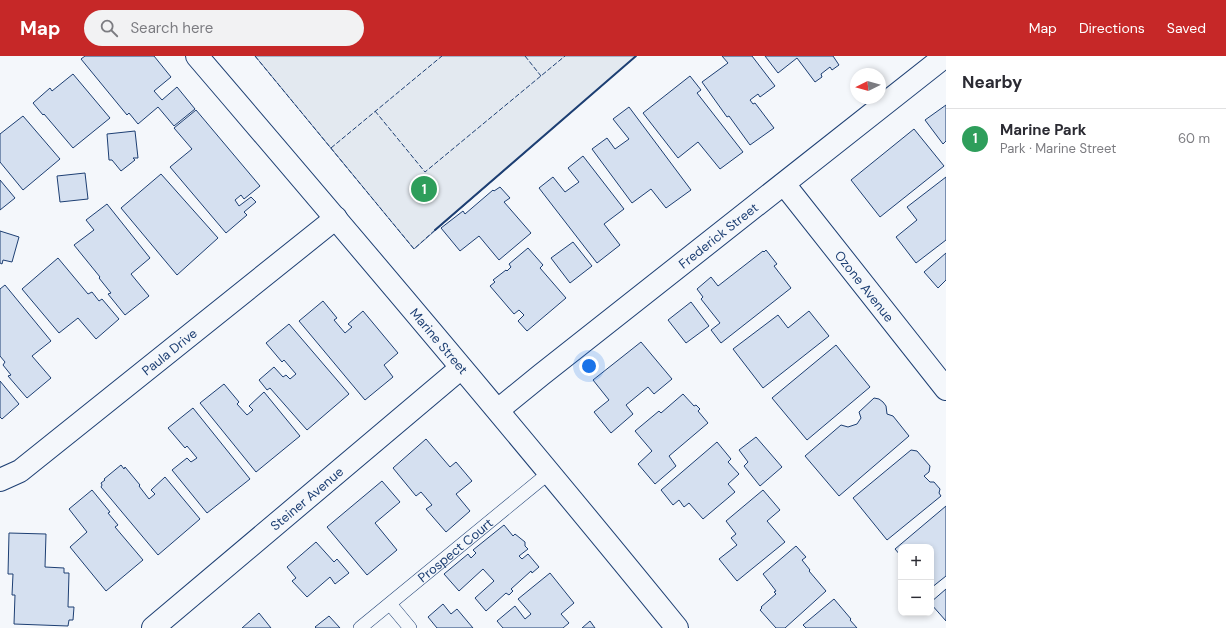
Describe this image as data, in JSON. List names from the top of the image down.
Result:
{
  "streets": {
    "street": [
      "Frederick Street",
      "Ozone Avenue",
      "Marine Street",
      "Paula Drive",
      "Steiner Avenue"
    ],
    "lane": ["Prospect Court"]
  },
  "crossings": [
    ["Frederick Street", "Ozone Avenue"],
    ["Frederick Street", "Marine Street"],
    ["Marine Street", "Paula Drive"],
    ["Marine Street", "Steiner Avenue"],
    ["Marine Street", "Prospect Court"]
  ],
  "north": "left",
  "page": {
    "header": "Map",
    "search": "Search here",
    "nav": ["Map", "Directions", "Saved"],
    "heading": "Nearby",
    "list": [
      {
        "mark": "1",
        "name": "Marine Park",
        "note": "Park · Marine Street",
        "value": "60 m"
      }
    ],
    "pins": "1",
    "map_buttons": ["+", "−"]
  }
}
